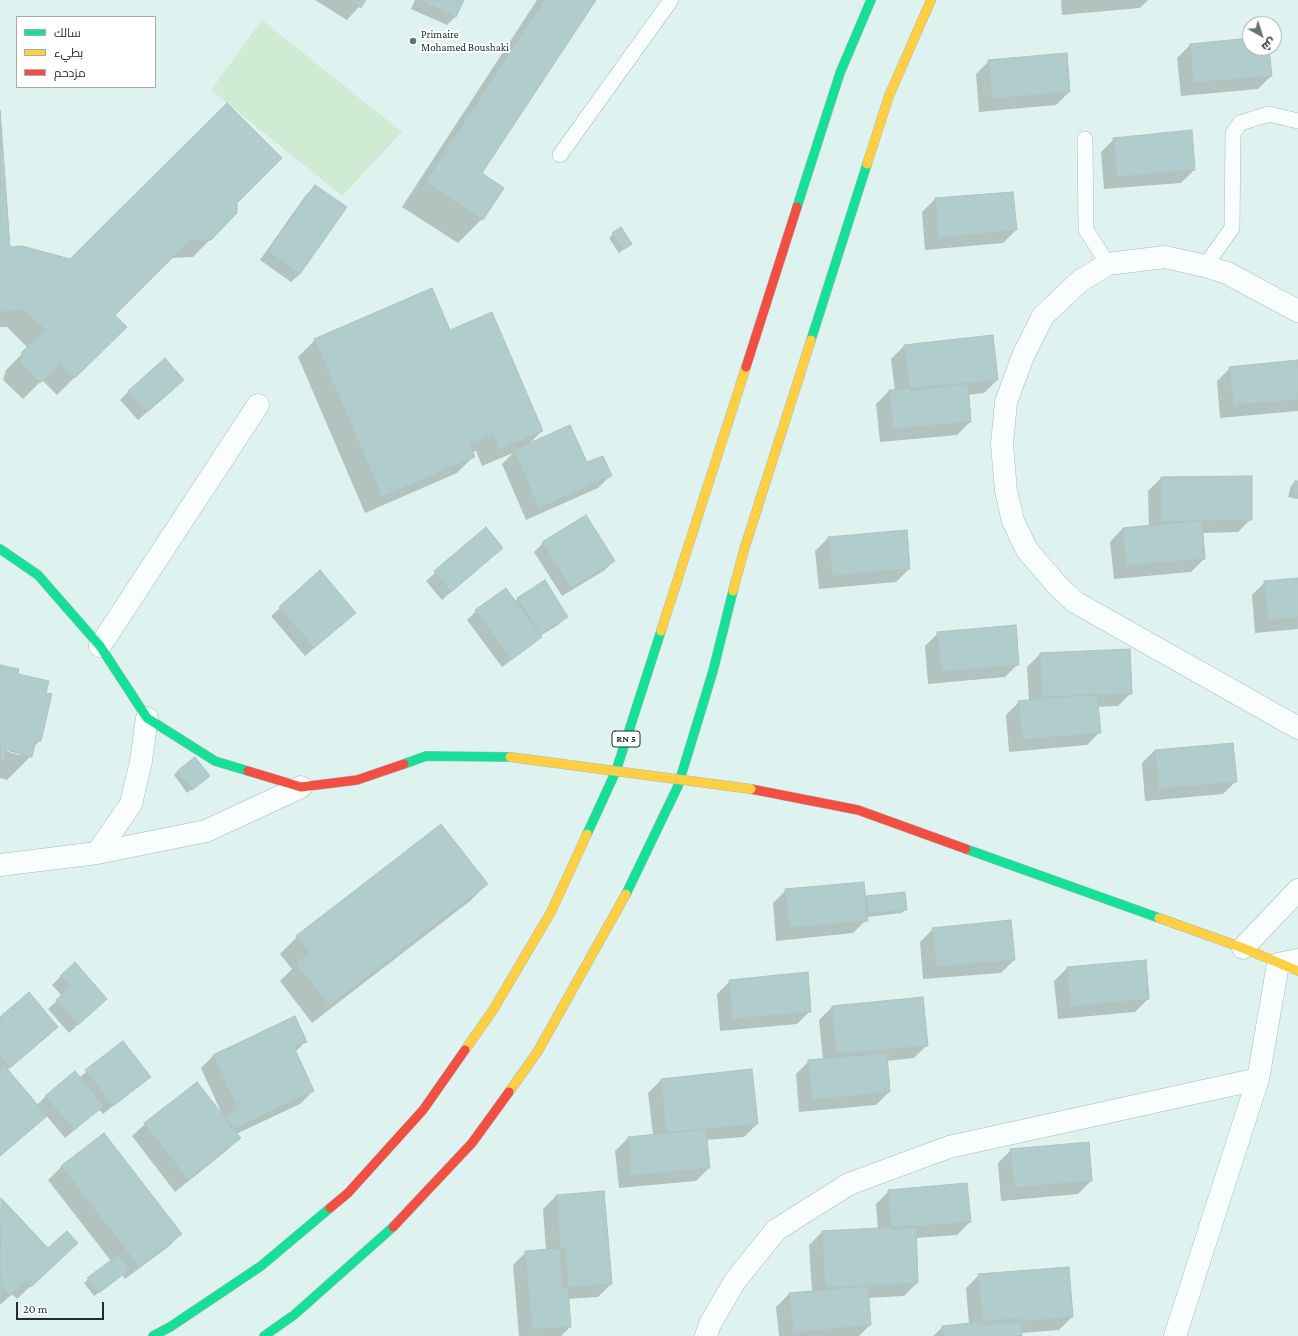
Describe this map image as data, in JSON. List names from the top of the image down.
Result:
{
  "streets": {
    "main road": ["RN 5"]
  },
  "places": ["Primaire Mohamed Boushaki"],
  "legend": ["سالك", "بطيء", "مزدحم"],
  "scale_bar": "20 m",
  "north": "bottom right"
}
